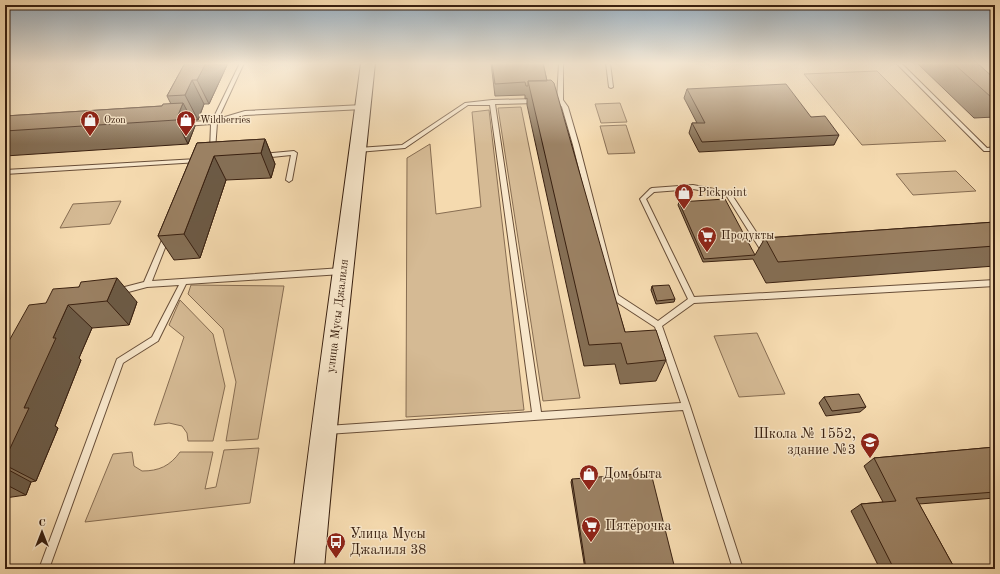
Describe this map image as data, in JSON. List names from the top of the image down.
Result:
{
  "streets": {
    "main road": ["улица Мусы Джалиля"]
  },
  "places": {
    "shop": [
      "Ozon",
      "Wildberries",
      "Pickpoint",
      "Дом быта"
    ],
    "supermarket": ["Продукты", "Пятёрочка"],
    "school or university": ["Школа № 1552, здание №3"],
    "bus stop": ["Улица Мусы Джалиля 38"]
  },
  "north": "top"
}
